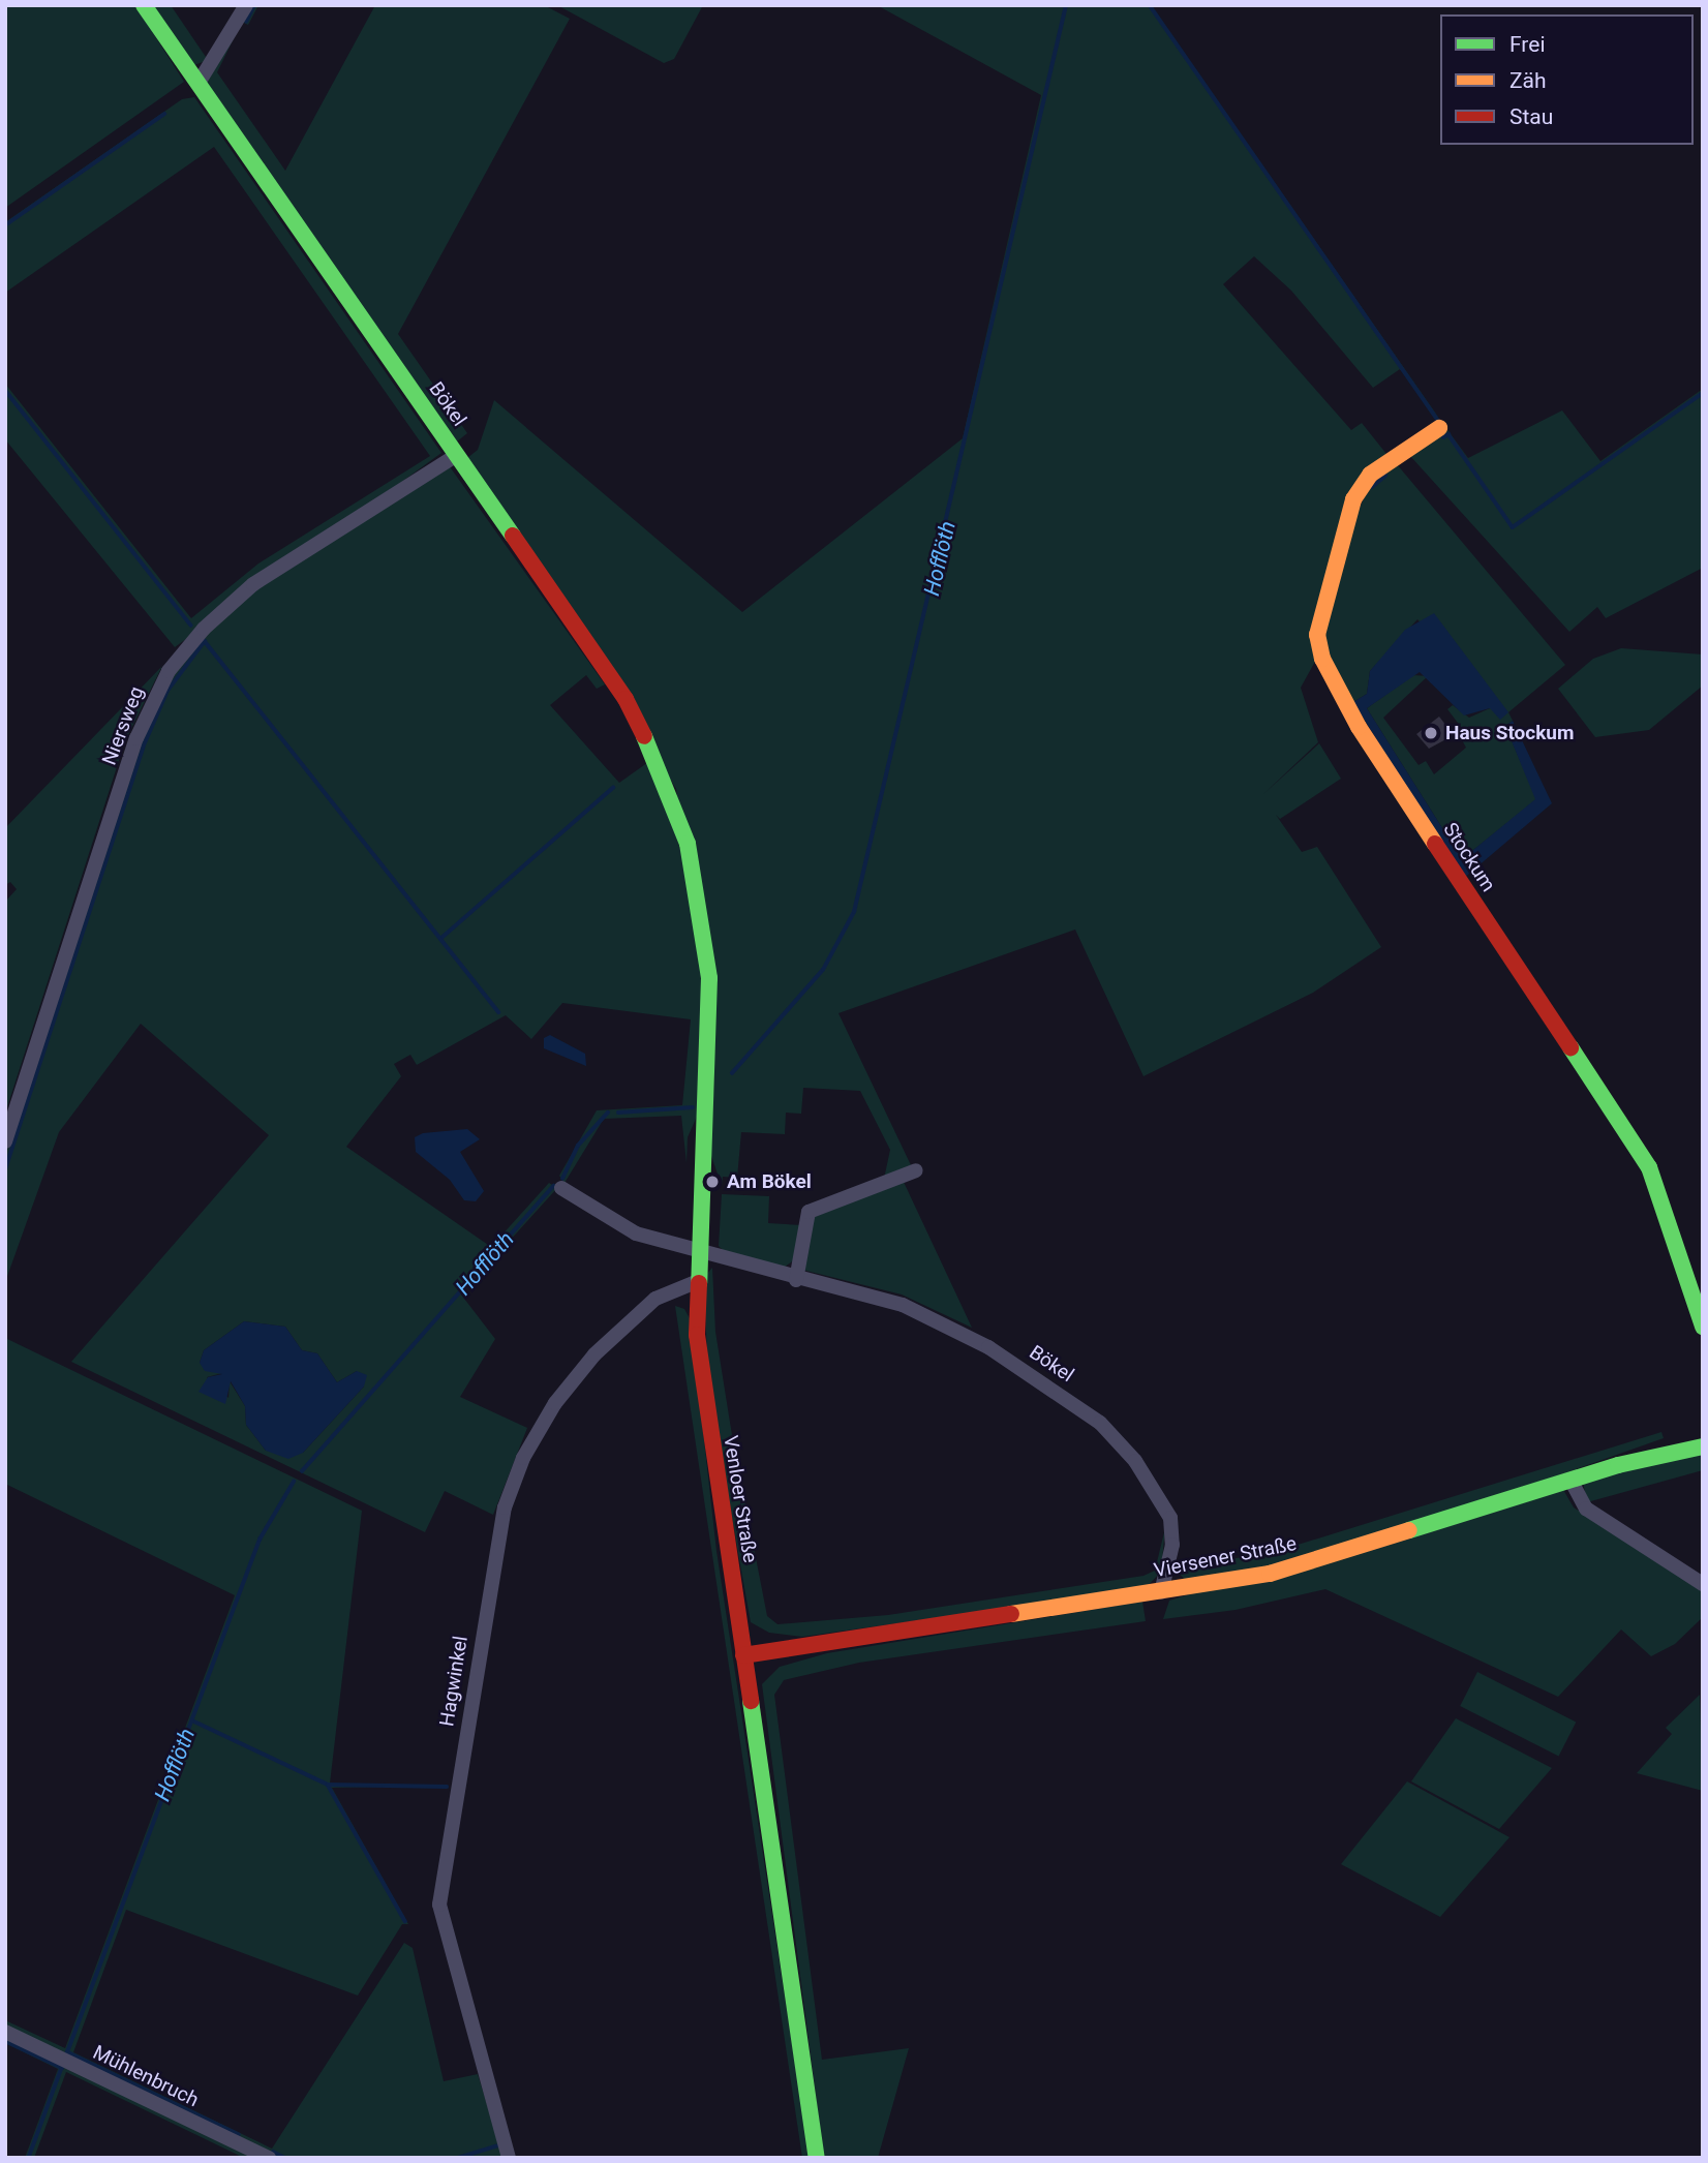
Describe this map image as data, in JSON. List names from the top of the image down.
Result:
{
  "streets": {
    "main road": [
      "Bökel",
      "Stockum",
      "Venloer Straße",
      "Viersener Straße"
    ],
    "street": ["Niersweg", "Hagwinkel", "Mühlenbruch"]
  },
  "crossings": [
    ["Bökel", "Niersweg"],
    ["Bökel", "Venloer Straße"],
    ["Bökel", "Viersener Straße"],
    ["Venloer Straße", "Viersener Straße"],
    ["Venloer Straße", "Hagwinkel"]
  ],
  "water": ["Hofflöth"],
  "places": ["Haus Stockum", "Am Bökel"],
  "legend": ["Frei", "Zäh", "Stau"]
}
